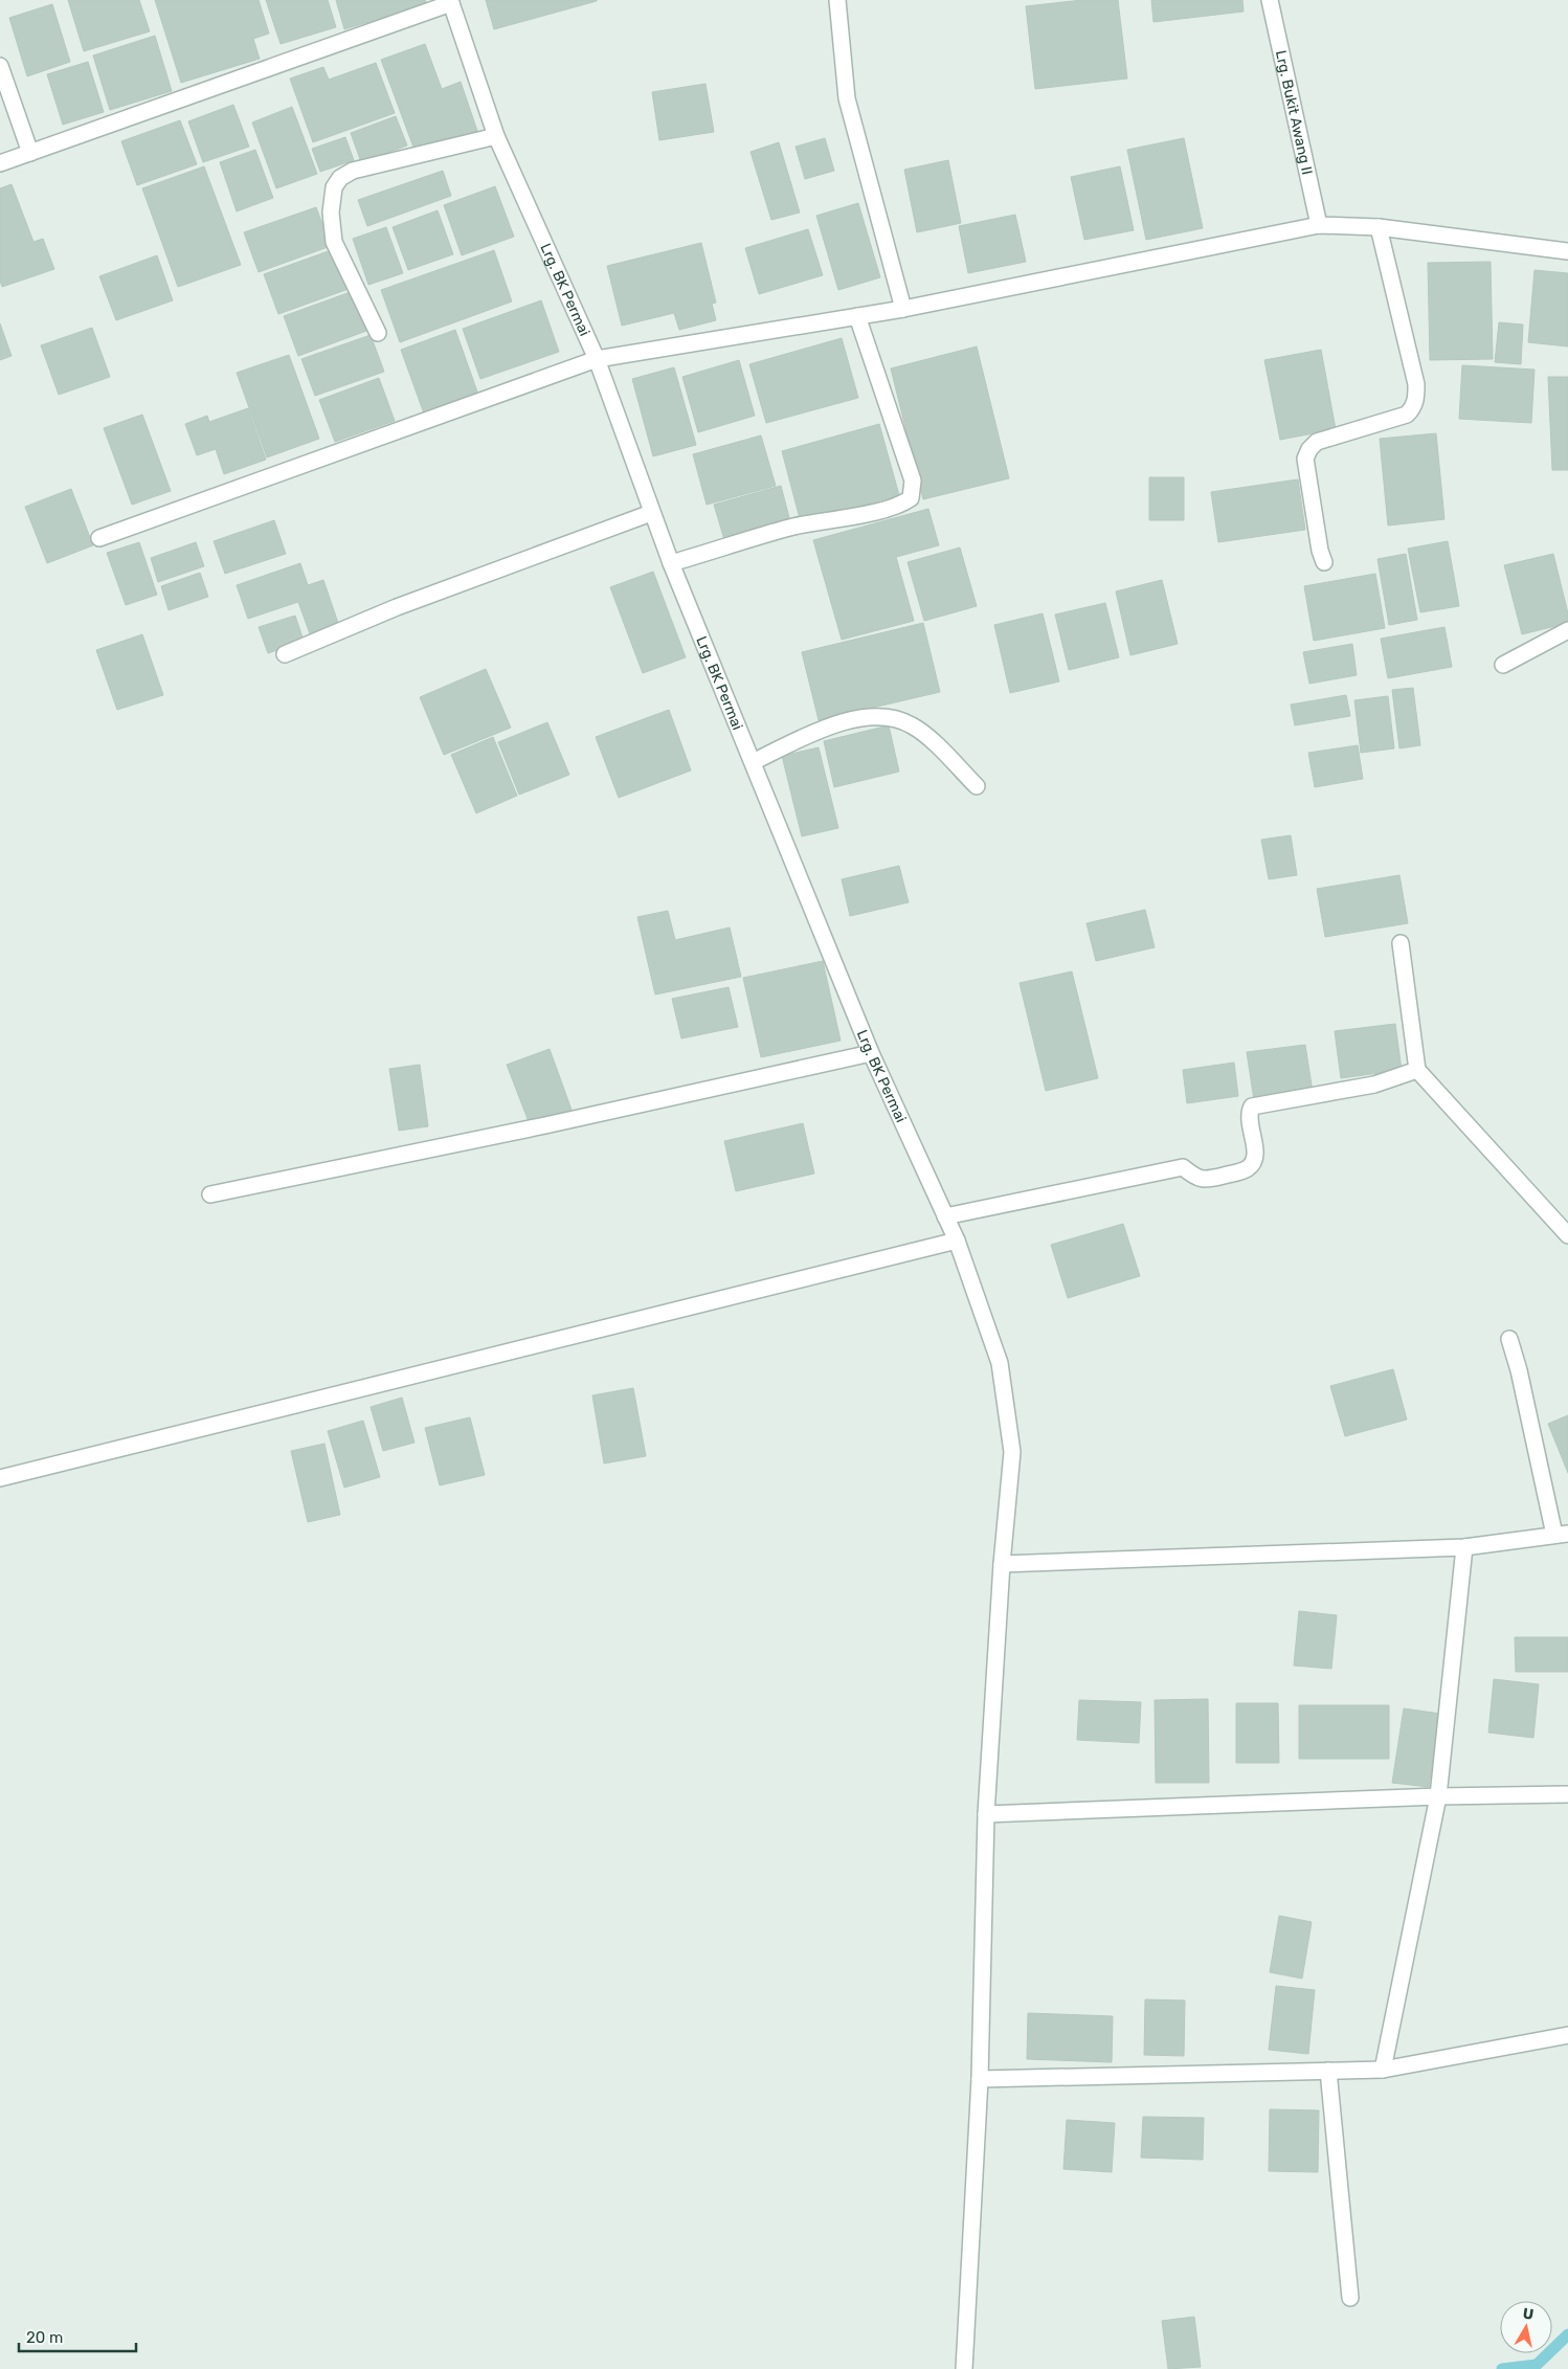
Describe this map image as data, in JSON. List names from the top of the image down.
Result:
{
  "streets": {
    "street": ["Lrg. Bukit Awang II", "Lrg. BK Permai"]
  },
  "scale_bar": "20 m",
  "north": "top"
}
